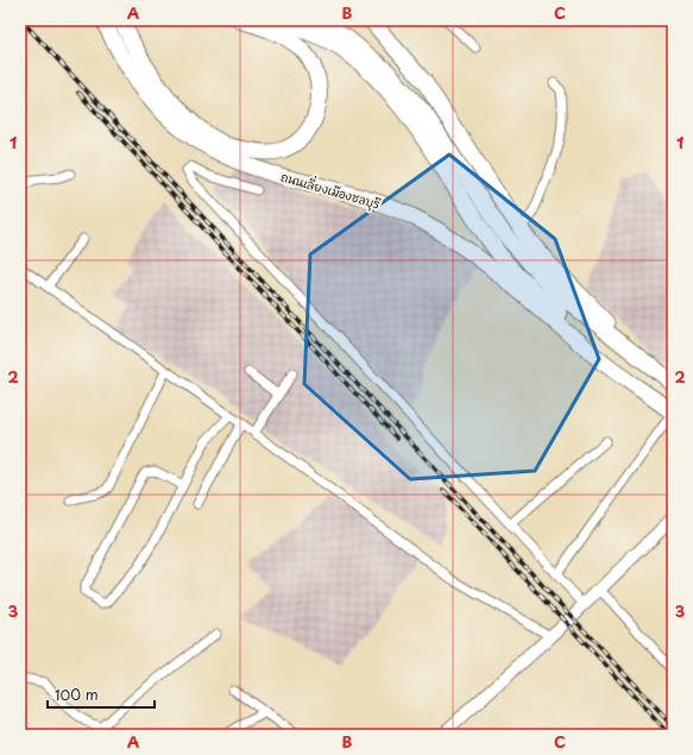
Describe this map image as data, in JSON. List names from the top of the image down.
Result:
{
  "streets": {
    "highway": ["ถนนเลี่ยงเมืองชลบุรี"]
  },
  "scale_bar": "100 m",
  "grid": {
    "columns": ["A", "B", "C"],
    "rows": ["1", "2", "3"]
  }
}
